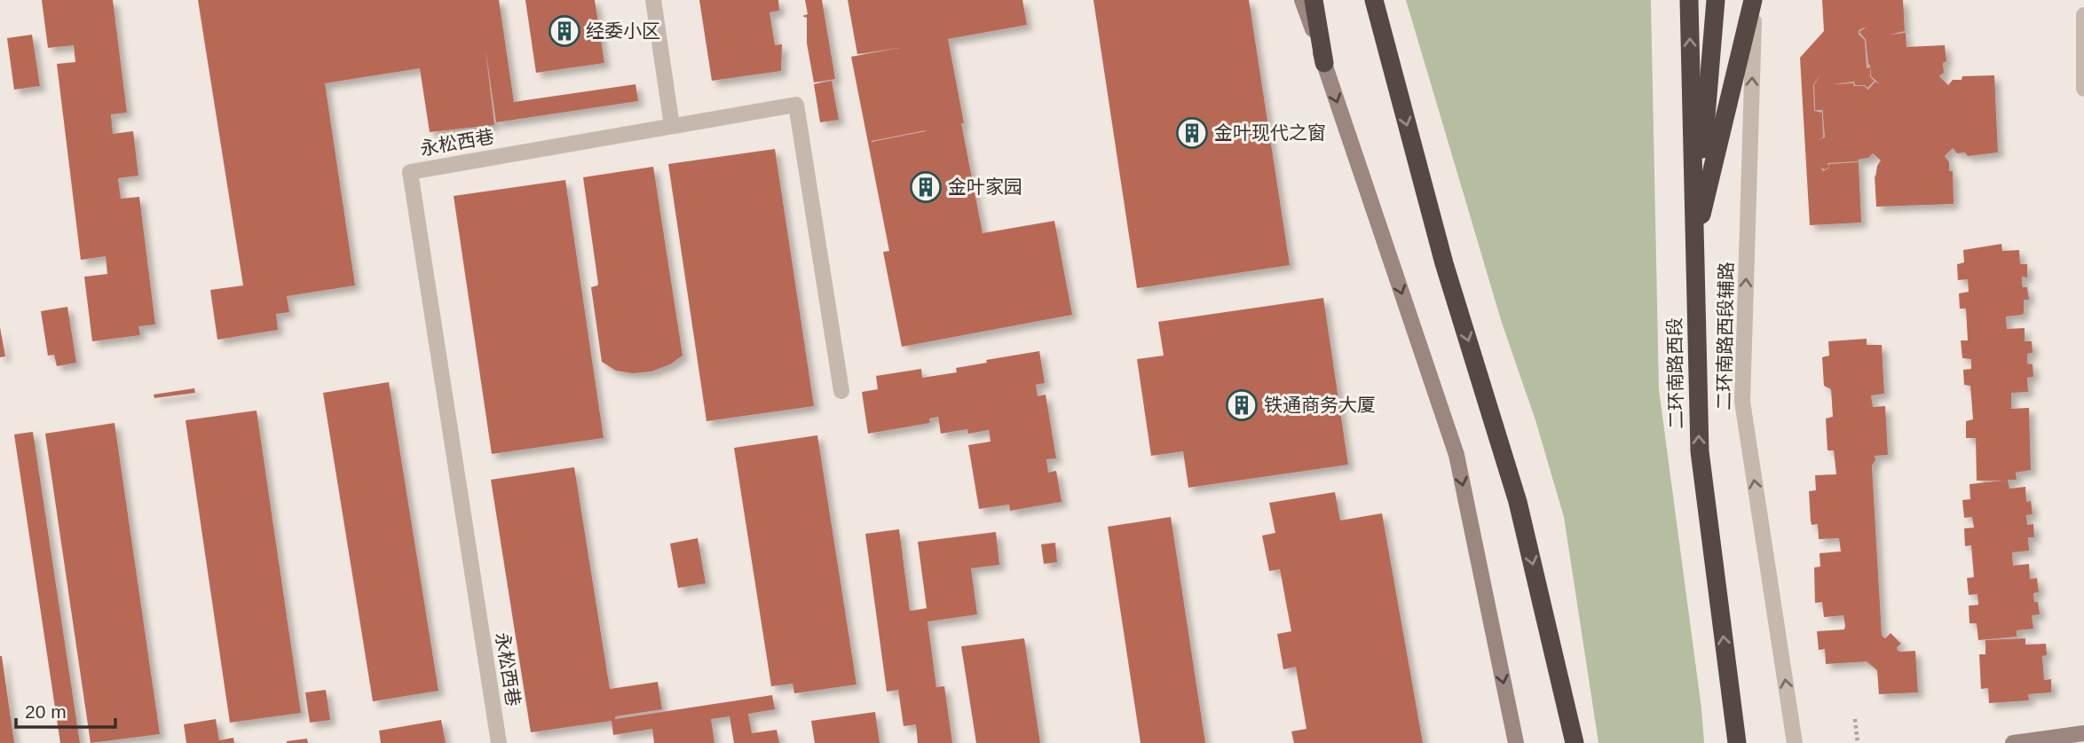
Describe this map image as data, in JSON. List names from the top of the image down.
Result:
{
  "streets": {
    "highway": ["二环南路西段"],
    "street": ["永松西巷", "二环南路西段辅路"]
  },
  "one_way": ["二环南路西段辅路"],
  "places": {
    "building": [
      "经委小区",
      "金叶现代之窗",
      "金叶家园",
      "铁通商务大厦"
    ]
  },
  "scale_bar": "20 m"
}
